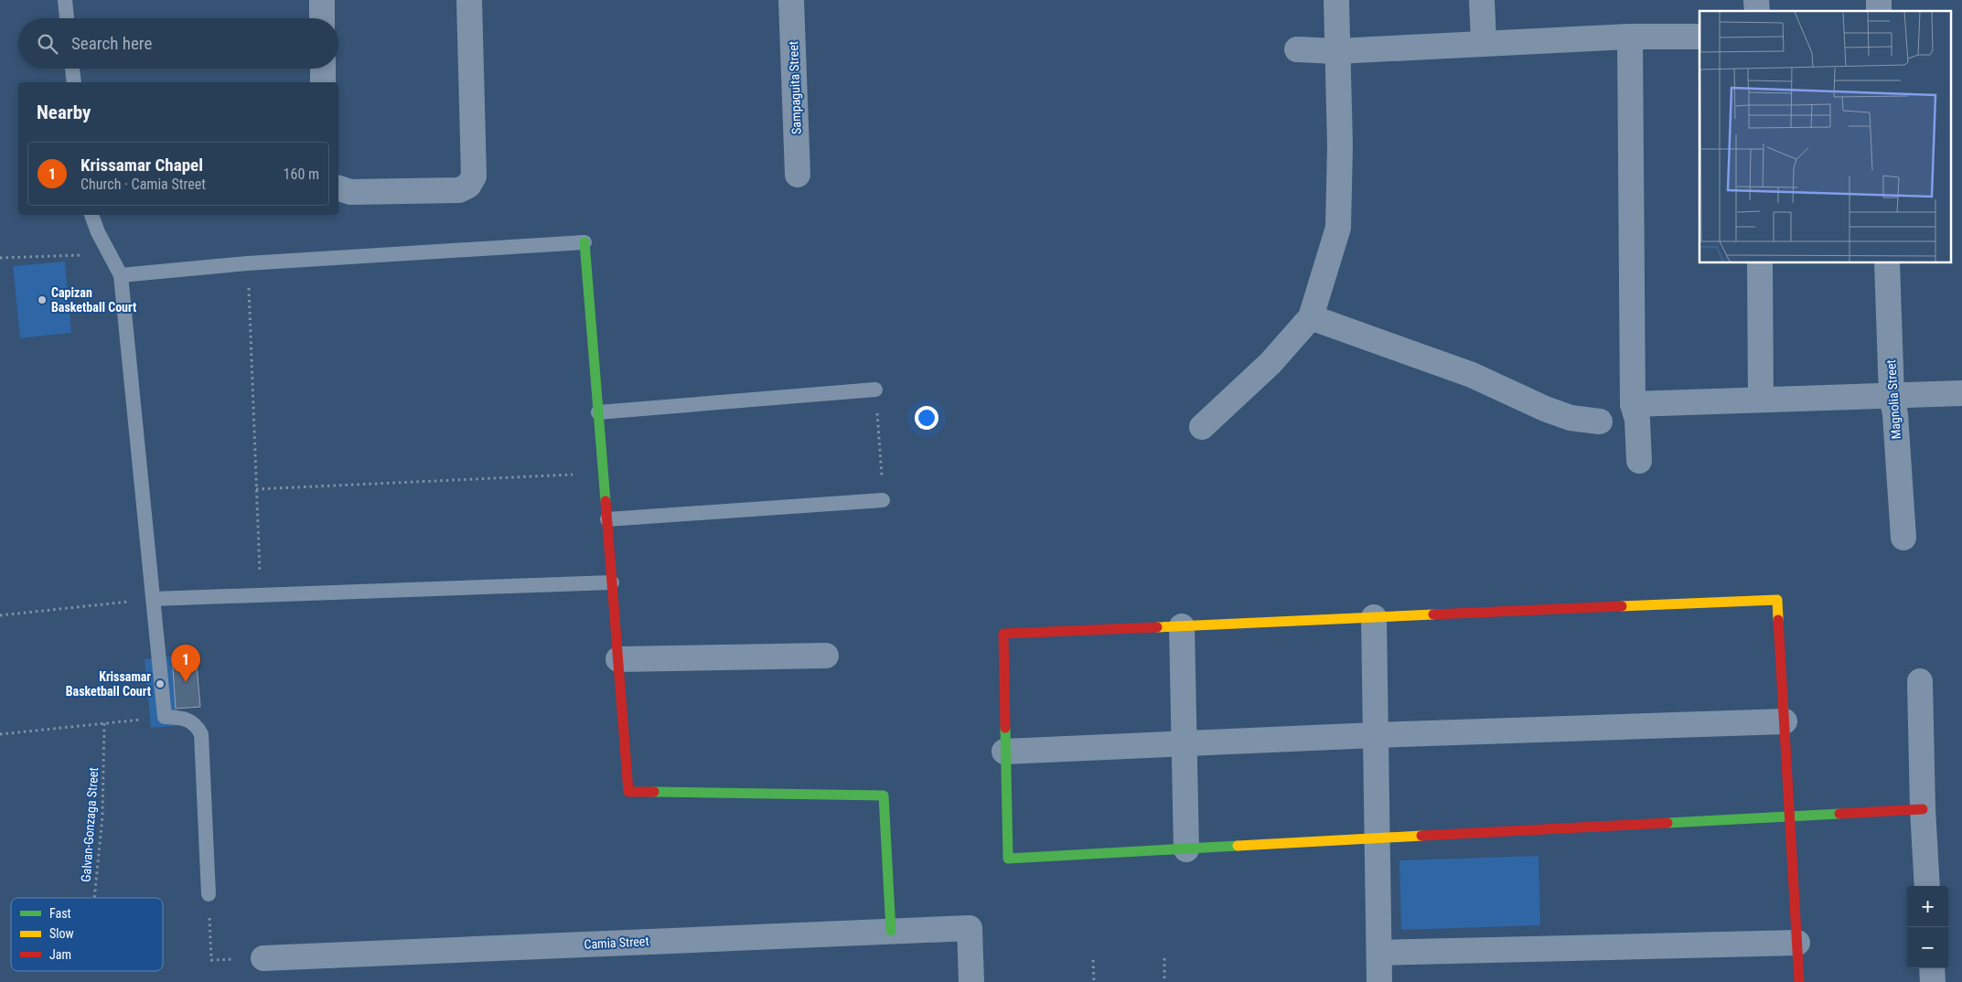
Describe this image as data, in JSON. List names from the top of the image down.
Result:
{
  "streets": {
    "street": ["Sampaguita Street", "Magnolia Street", "Camia Street"],
    "path": ["Galvan-Gonzaga Street"]
  },
  "places": ["Capizan Basketball Court", "Krissamar Basketball Court"],
  "legend": ["Fast", "Slow", "Jam"],
  "page": {
    "search": "Search here",
    "heading": "Nearby",
    "list": [
      {
        "mark": "1",
        "name": "Krissamar Chapel",
        "note": "Church · Camia Street",
        "value": "160 m"
      }
    ],
    "pins": "1",
    "map_buttons": ["+", "−"]
  }
}
